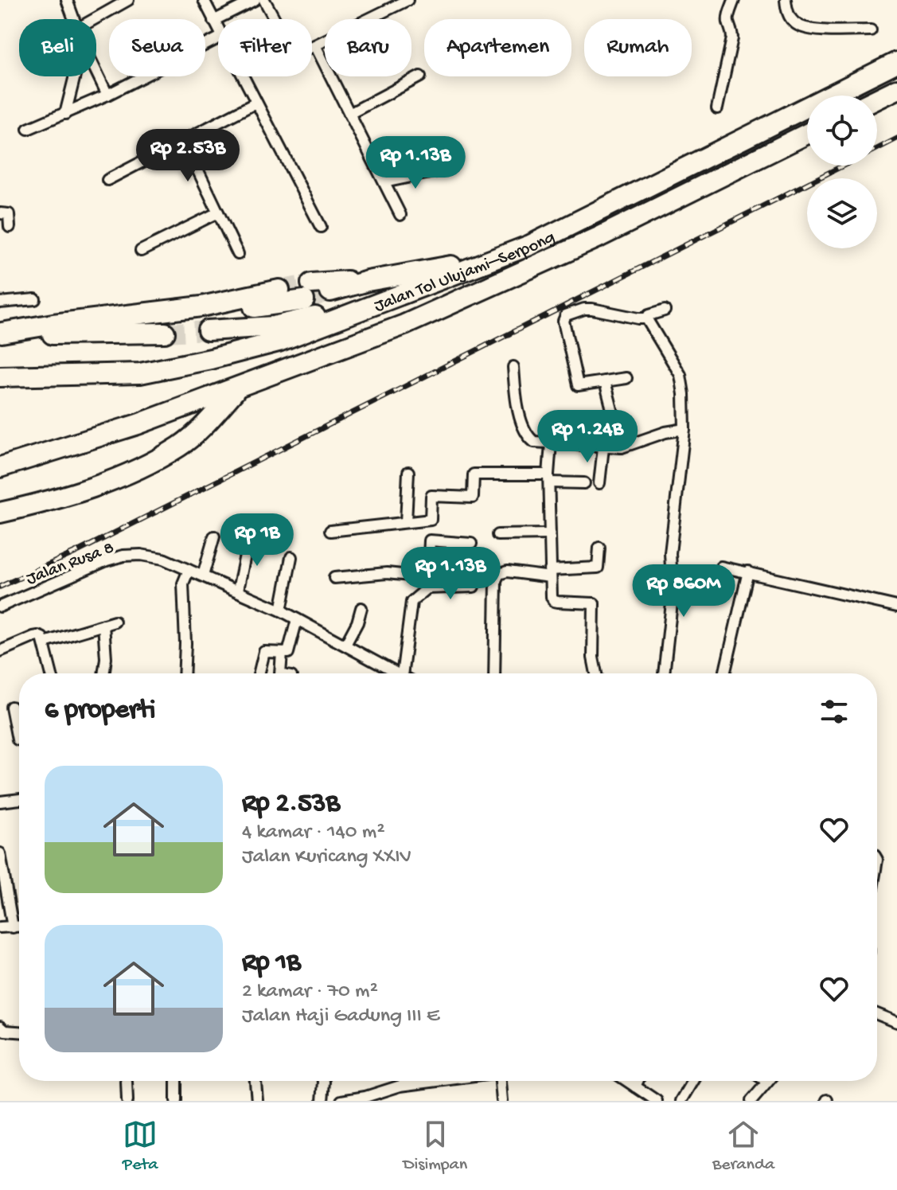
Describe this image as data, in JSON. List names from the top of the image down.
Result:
{
  "streets": {
    "highway": ["Jalan Tol Ulujami–Serpong"],
    "street": ["Jalan Rusa 8"]
  },
  "page": {
    "chip": [
      "Beli",
      "Sewa",
      "Filter",
      "Baru",
      "Apartemen",
      "Rumah"
    ],
    "price": [
      "Rp 2.53B",
      "Rp 1.13B",
      "Rp 1.24B",
      "Rp 1B",
      "Rp 1.13B",
      "Rp 860M"
    ],
    "heading": "6 properti",
    "list": [
      {
        "name": "Rp 2.53B",
        "note": "4 kamar · 140 m² · Jalan Kuricang XXIV"
      },
      {
        "name": "Rp 1B",
        "note": "2 kamar · 70 m² · Jalan Haji Gadung III E"
      }
    ],
    "tabs": ["Peta", "Disimpan", "Beranda"]
  }
}
